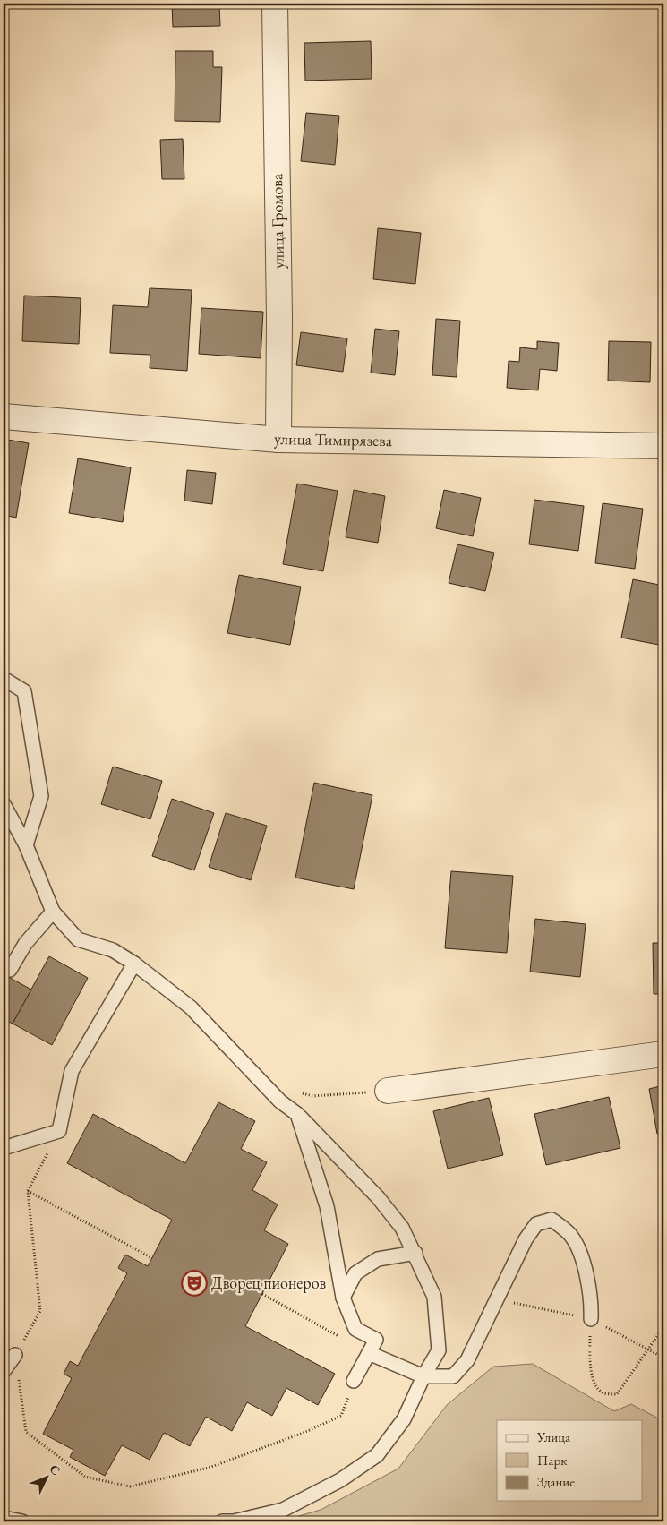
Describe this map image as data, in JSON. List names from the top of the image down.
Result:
{
  "streets": {
    "street": ["улица Громова", "улица Тимирязева"]
  },
  "crossings": [
    ["улица Громова", "улица Тимирязева"]
  ],
  "places": {
    "theatre": ["Дворец пионеров"]
  },
  "legend": ["Улица", "Парк", "Здание"],
  "north": "top right"
}
